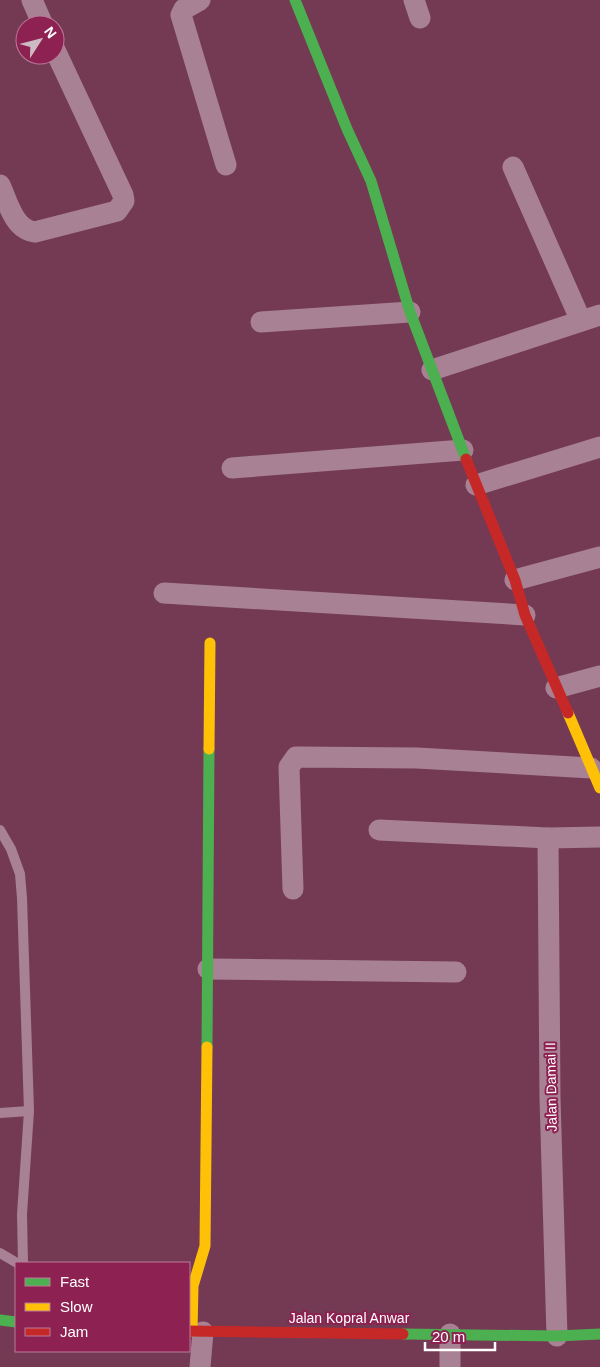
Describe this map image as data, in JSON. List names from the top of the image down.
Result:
{
  "streets": {
    "street": ["Jalan Damai II", "Jalan Kopral Anwar"]
  },
  "crossings": [
    ["Jalan Damai II", "Jalan Kopral Anwar"]
  ],
  "legend": ["Fast", "Slow", "Jam"],
  "scale_bar": "20 m",
  "north": "top right"
}
